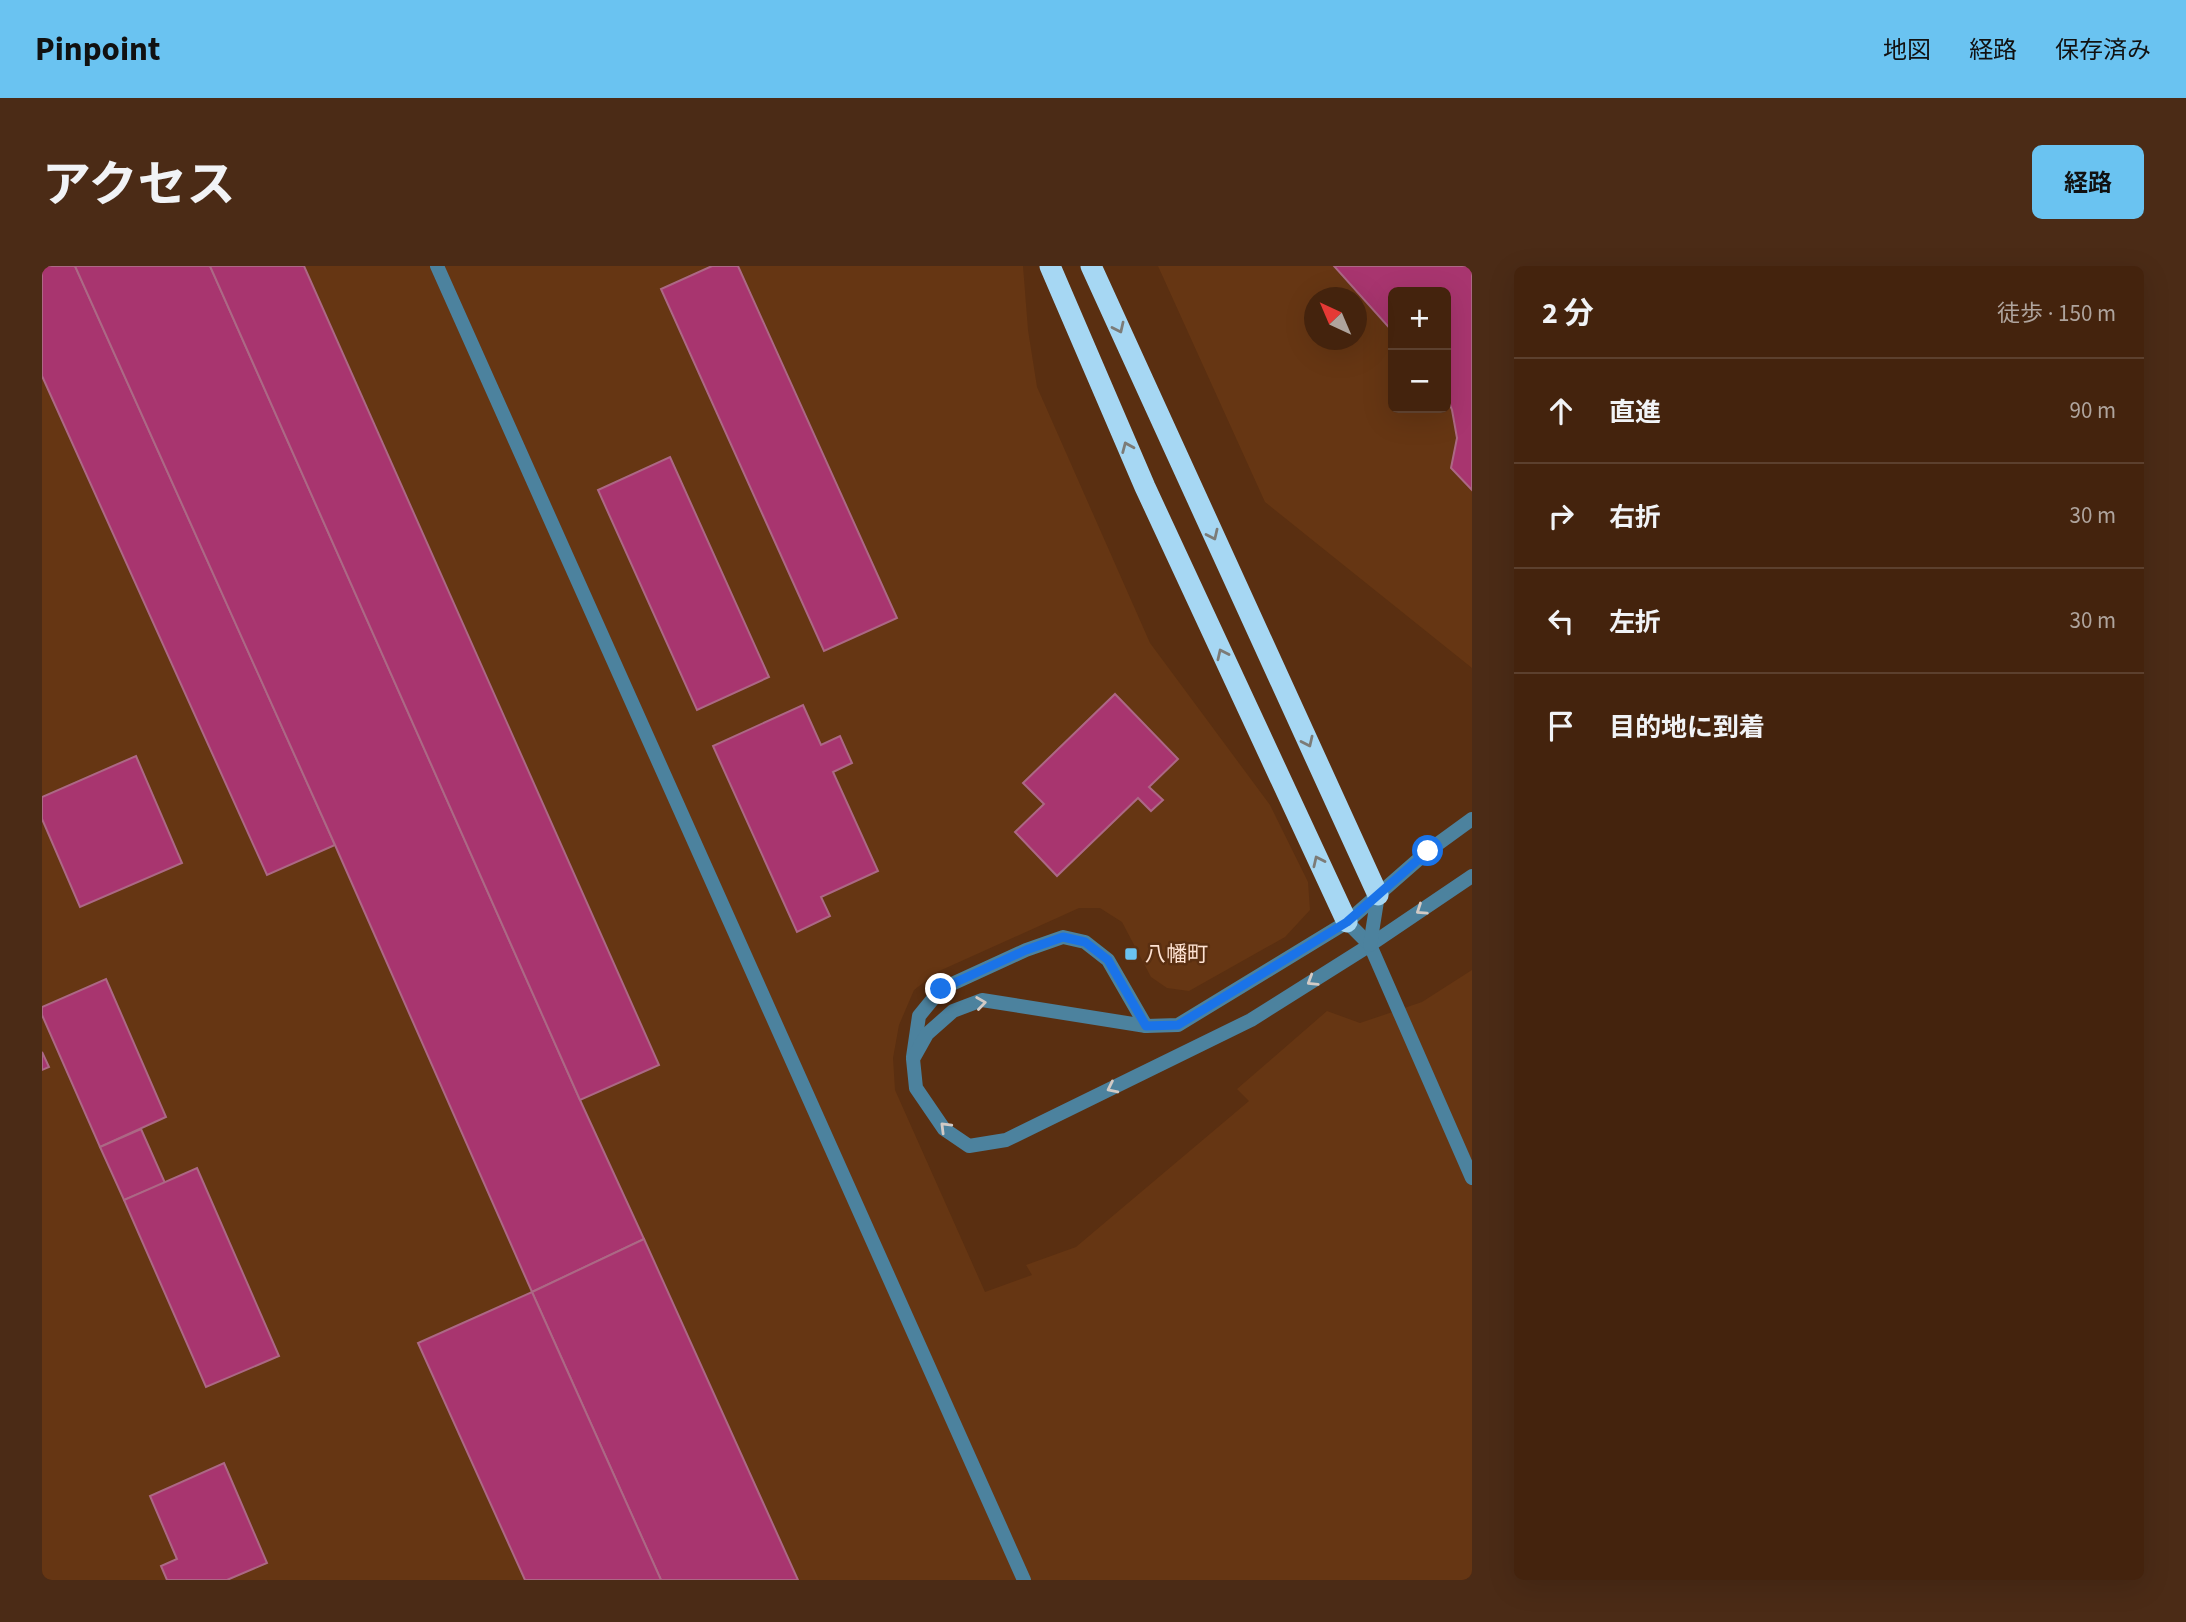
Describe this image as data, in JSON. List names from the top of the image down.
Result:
{
  "places": {
    "transit": ["八幡町"]
  },
  "north": "top left",
  "page": {
    "header": "Pinpoint",
    "nav": ["地図", "経路", "保存済み"],
    "title": "アクセス",
    "buttons": "経路",
    "heading": ["2 分", "徒歩 · 150 m"],
    "map_buttons": ["+", "−"],
    "list": [
      ["直進", "90 m"],
      ["右折", "30 m"],
      ["左折", "30 m"],
      "目的地に到着"
    ]
  }
}
